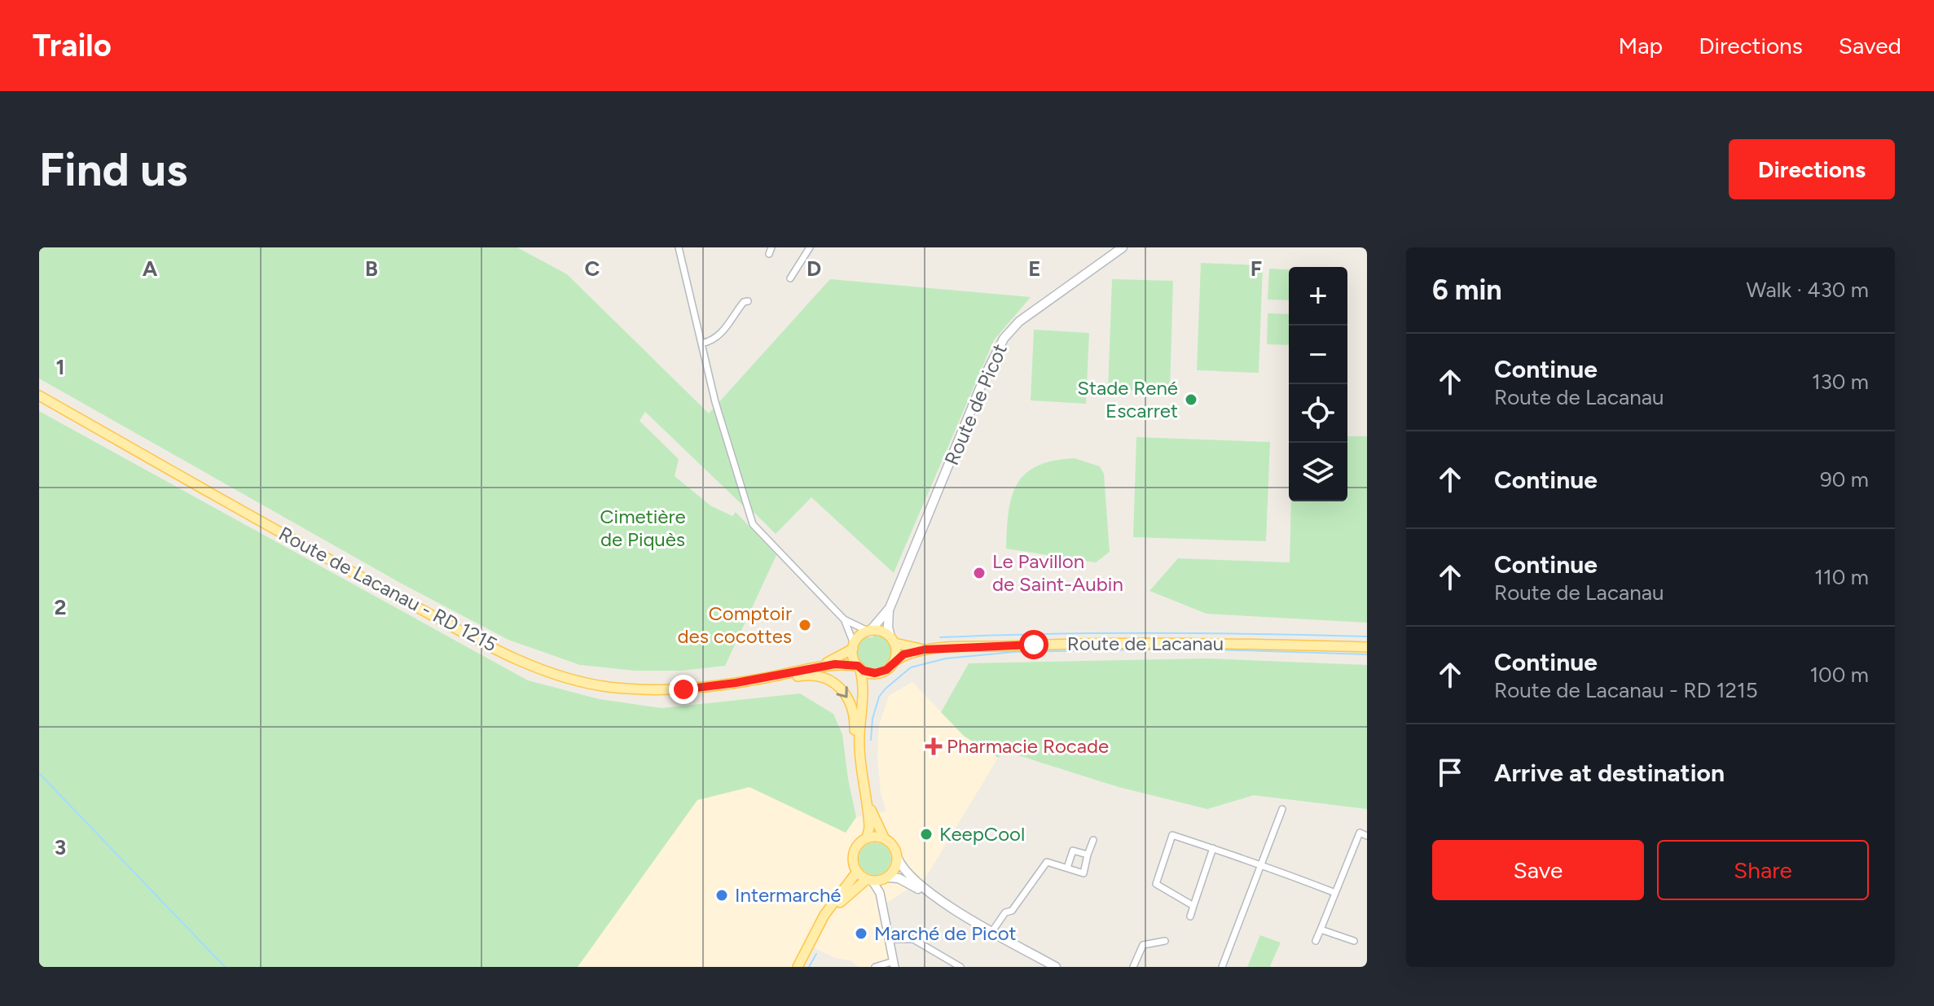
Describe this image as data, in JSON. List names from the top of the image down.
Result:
{
  "streets": {
    "main road": ["Route de Picot", "Route de Lacanau - RD 1215", "Route de Lacanau"]
  },
  "parks": ["Cimetière de Piquès"],
  "places": {
    "other": [
      "Stade René Escarret",
      "Le Pavillon de Saint-Aubin",
      "Comptoir des cocottes",
      "KeepCool",
      "Intermarché",
      "Marché de Picot"
    ],
    "health": ["Pharmacie Rocade"]
  },
  "page": {
    "header": "Trailo",
    "nav": ["Map", "Directions", "Saved"],
    "buttons": [
      "Directions",
      ["Save", "Share"]
    ],
    "title": "Find us",
    "heading": ["6 min", "Walk · 430 m"],
    "map_buttons": ["+", "−"],
    "list": [
      ["Continue", "Route de Lacanau", "130 m"],
      ["Continue", "90 m"],
      ["Continue", "Route de Lacanau", "110 m"],
      ["Continue", "Route de Lacanau - RD 1215", "100 m"],
      "Arrive at destination"
    ]
  },
  "grid": {
    "columns": [
      "A",
      "B",
      "C",
      "D",
      "E",
      "F"
    ],
    "rows": ["1", "2", "3"]
  }
}
